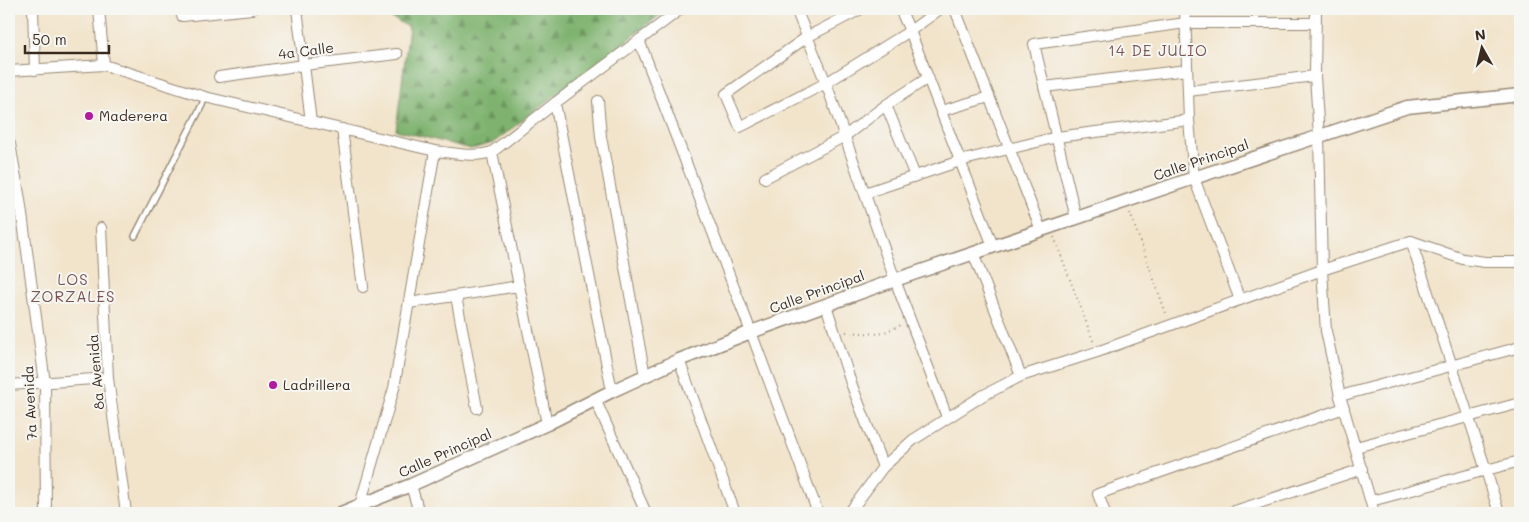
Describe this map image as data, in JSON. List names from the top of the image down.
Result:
{
  "streets": {
    "street": [
      "4a Calle",
      "Calle Principal",
      "8a Avenida",
      "7a Avenida"
    ]
  },
  "districts": ["14 DE JULIO", "LOS ZORZALES"],
  "places": ["Maderera", "Ladrillera"],
  "scale_bar": "50 m",
  "north": "top"
}
